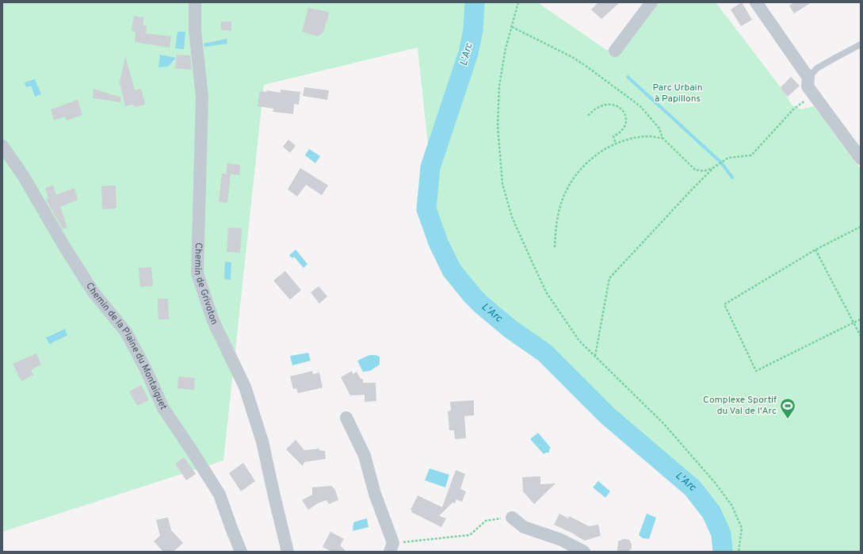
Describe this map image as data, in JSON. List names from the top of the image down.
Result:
{
  "streets": {
    "street": ["Chemin de Grivoton", "Chemin de la Plaine du Montaiguet"]
  },
  "water": ["L'Arc"],
  "parks": ["Parc Urbain à Papillons"],
  "places": {
    "sports": ["Complexe Sportif du Val de l'Arc"]
  }
}
